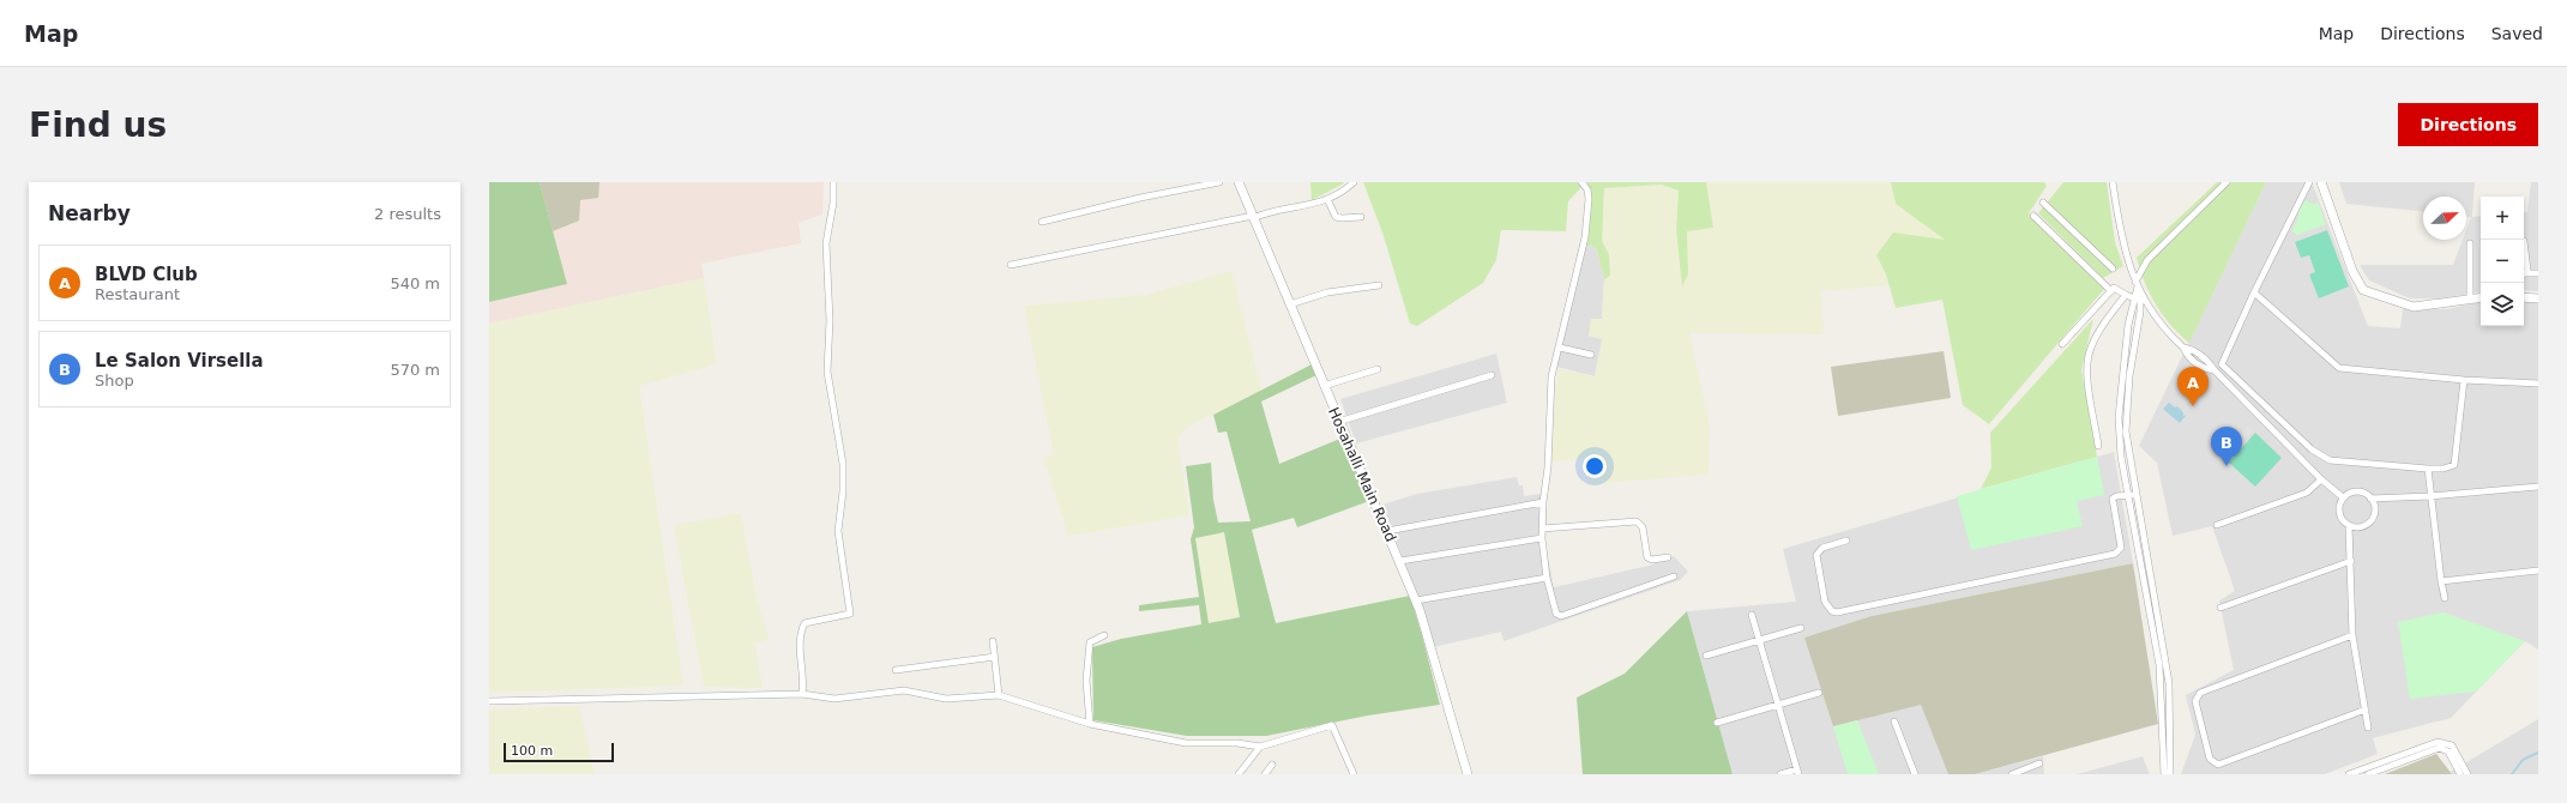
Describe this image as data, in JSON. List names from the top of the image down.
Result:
{
  "streets": {
    "street": ["Hosahalli Main Road"]
  },
  "scale_bar": "100 m",
  "north": "top right",
  "page": {
    "header": "Map",
    "nav": ["Map", "Directions", "Saved"],
    "buttons": "Directions",
    "title": "Find us",
    "heading": ["Nearby", "2 results"],
    "map_buttons": ["+", "−"],
    "list": [
      {
        "mark": "A",
        "name": "BLVD Club",
        "note": "Restaurant",
        "value": "540 m"
      },
      {
        "mark": "B",
        "name": "Le Salon Virsella",
        "note": "Shop",
        "value": "570 m"
      }
    ],
    "pins": ["A", "B"],
    "scale": "100 m"
  }
}
